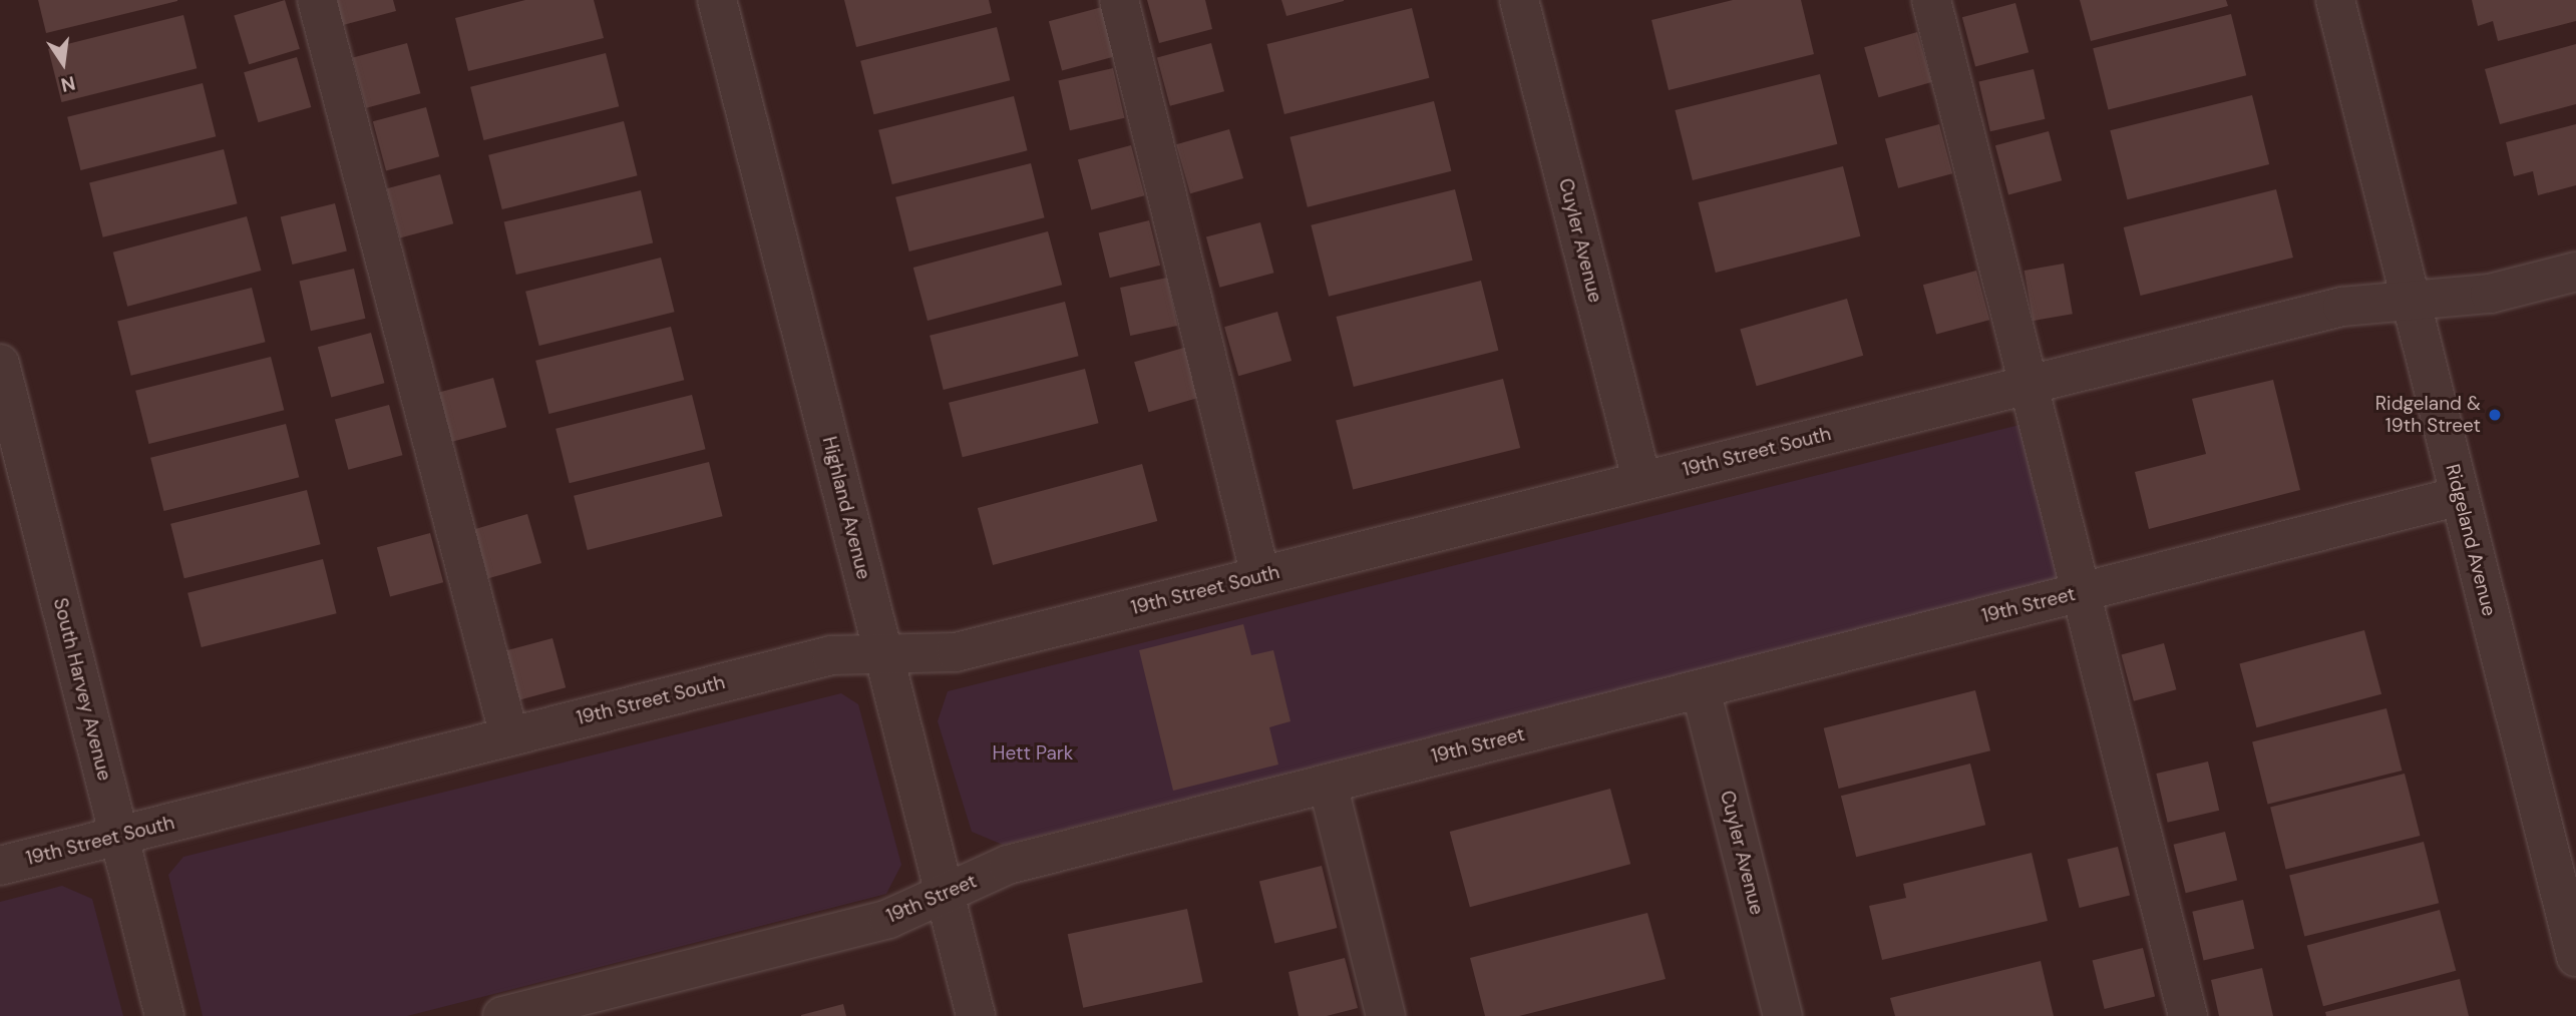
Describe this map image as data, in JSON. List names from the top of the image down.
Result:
{
  "streets": {
    "street": [
      "Cuyler Avenue",
      "19th Street South",
      "Highland Avenue",
      "Ridgeland Avenue",
      "19th Street",
      "South Harvey Avenue"
    ]
  },
  "crossings": [
    ["Cuyler Avenue", "19th Street South"],
    ["Cuyler Avenue", "19th Street"],
    ["19th Street South", "Highland Avenue"],
    ["19th Street South", "Ridgeland Avenue"],
    ["19th Street South", "South Harvey Avenue"],
    ["Highland Avenue", "19th Street"],
    ["Ridgeland Avenue", "19th Street"]
  ],
  "parks": ["Hett Park"],
  "places": ["Ridgeland & 19th Street"],
  "north": "bottom"
}
